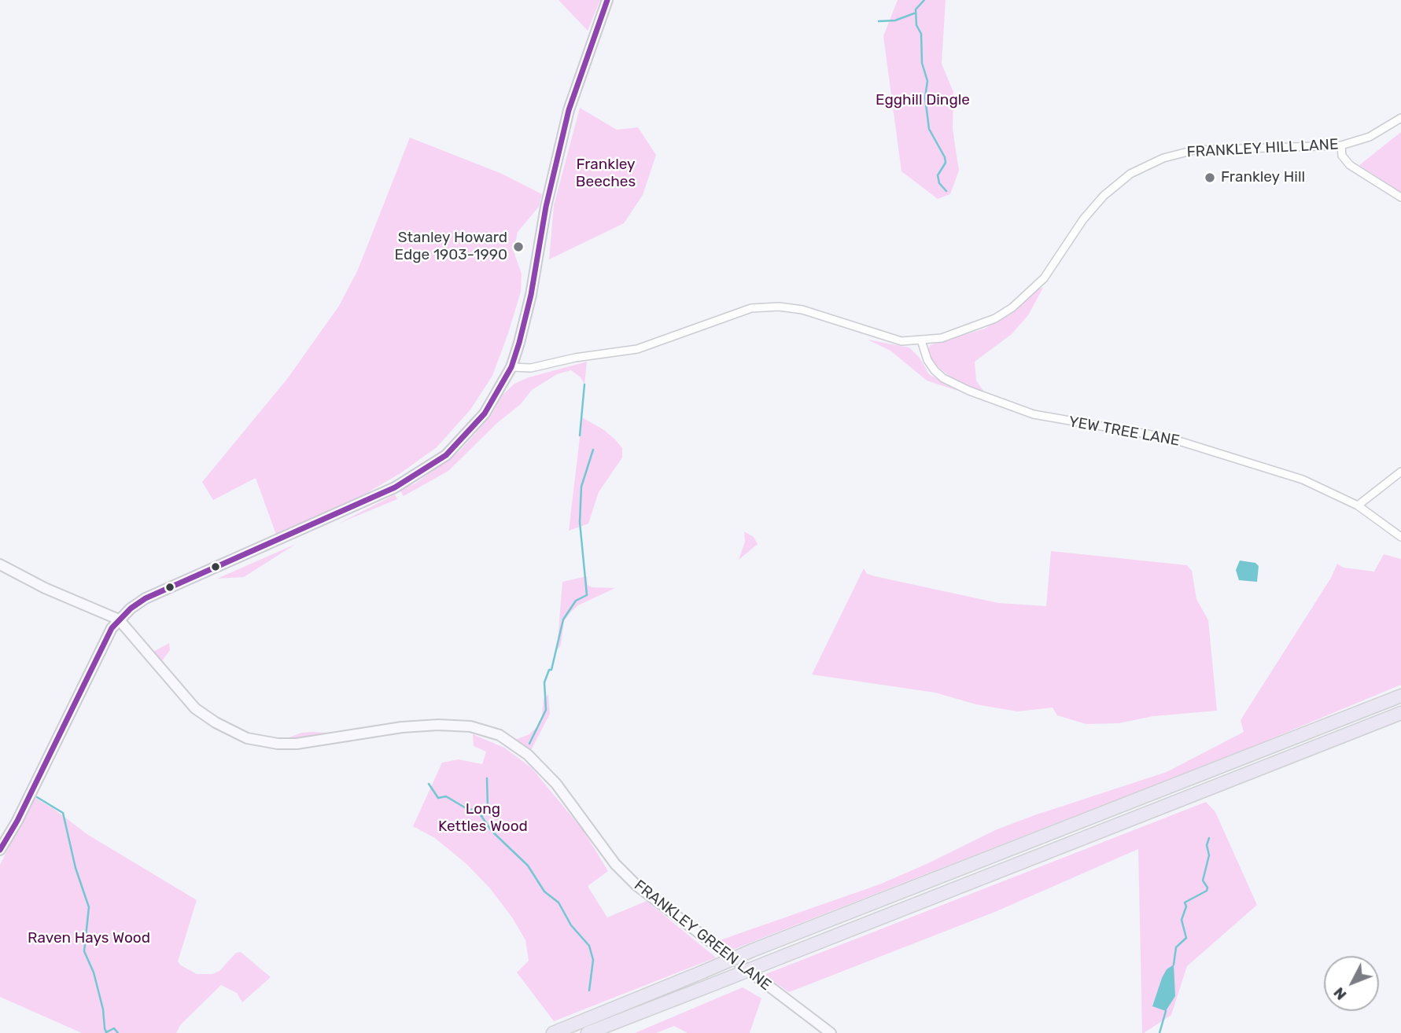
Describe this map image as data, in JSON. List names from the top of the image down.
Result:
{
  "streets": {
    "street": ["FRANKLEY HILL LANE", "YEW TREE LANE", "FRANKLEY GREEN LANE"]
  },
  "crossings": [
    ["FRANKLEY HILL LANE", "YEW TREE LANE"]
  ],
  "parks": [
    "Egghill Dingle",
    "Frankley Beeches",
    "Long Kettles Wood",
    "Raven Hays Wood"
  ],
  "places": ["Frankley Hill", "Stanley Howard Edge 1903-1990"],
  "north": "bottom left"
}
